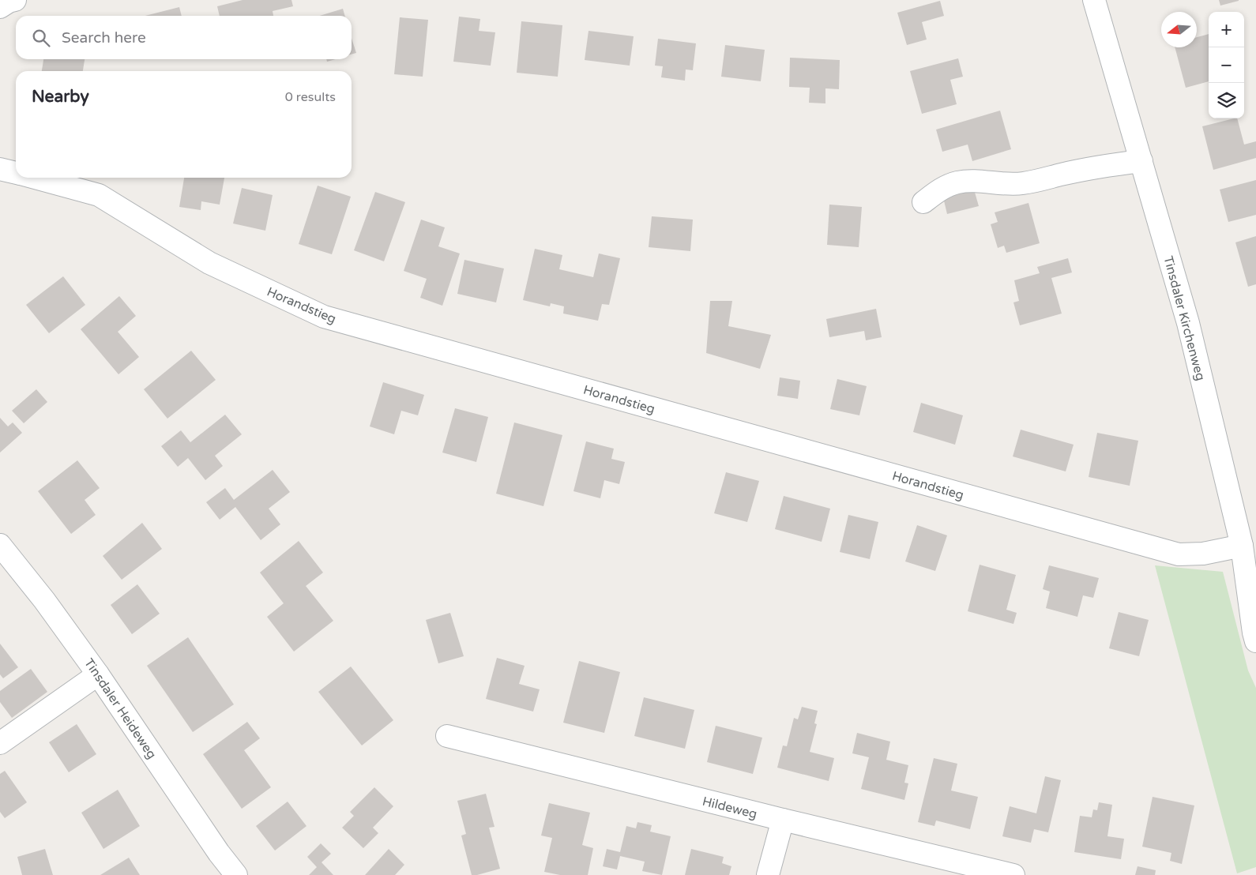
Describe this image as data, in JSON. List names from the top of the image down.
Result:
{
  "streets": {
    "street": [
      "Horandstieg",
      "Tinsdaler Kirchenweg",
      "Tinsdaler Heideweg",
      "Hildeweg"
    ]
  },
  "crossings": [
    ["Horandstieg", "Tinsdaler Kirchenweg"]
  ],
  "north": "left",
  "page": {
    "map_buttons": ["+", "−"],
    "search": "Search here",
    "heading": ["Nearby", "0 results"]
  }
}
